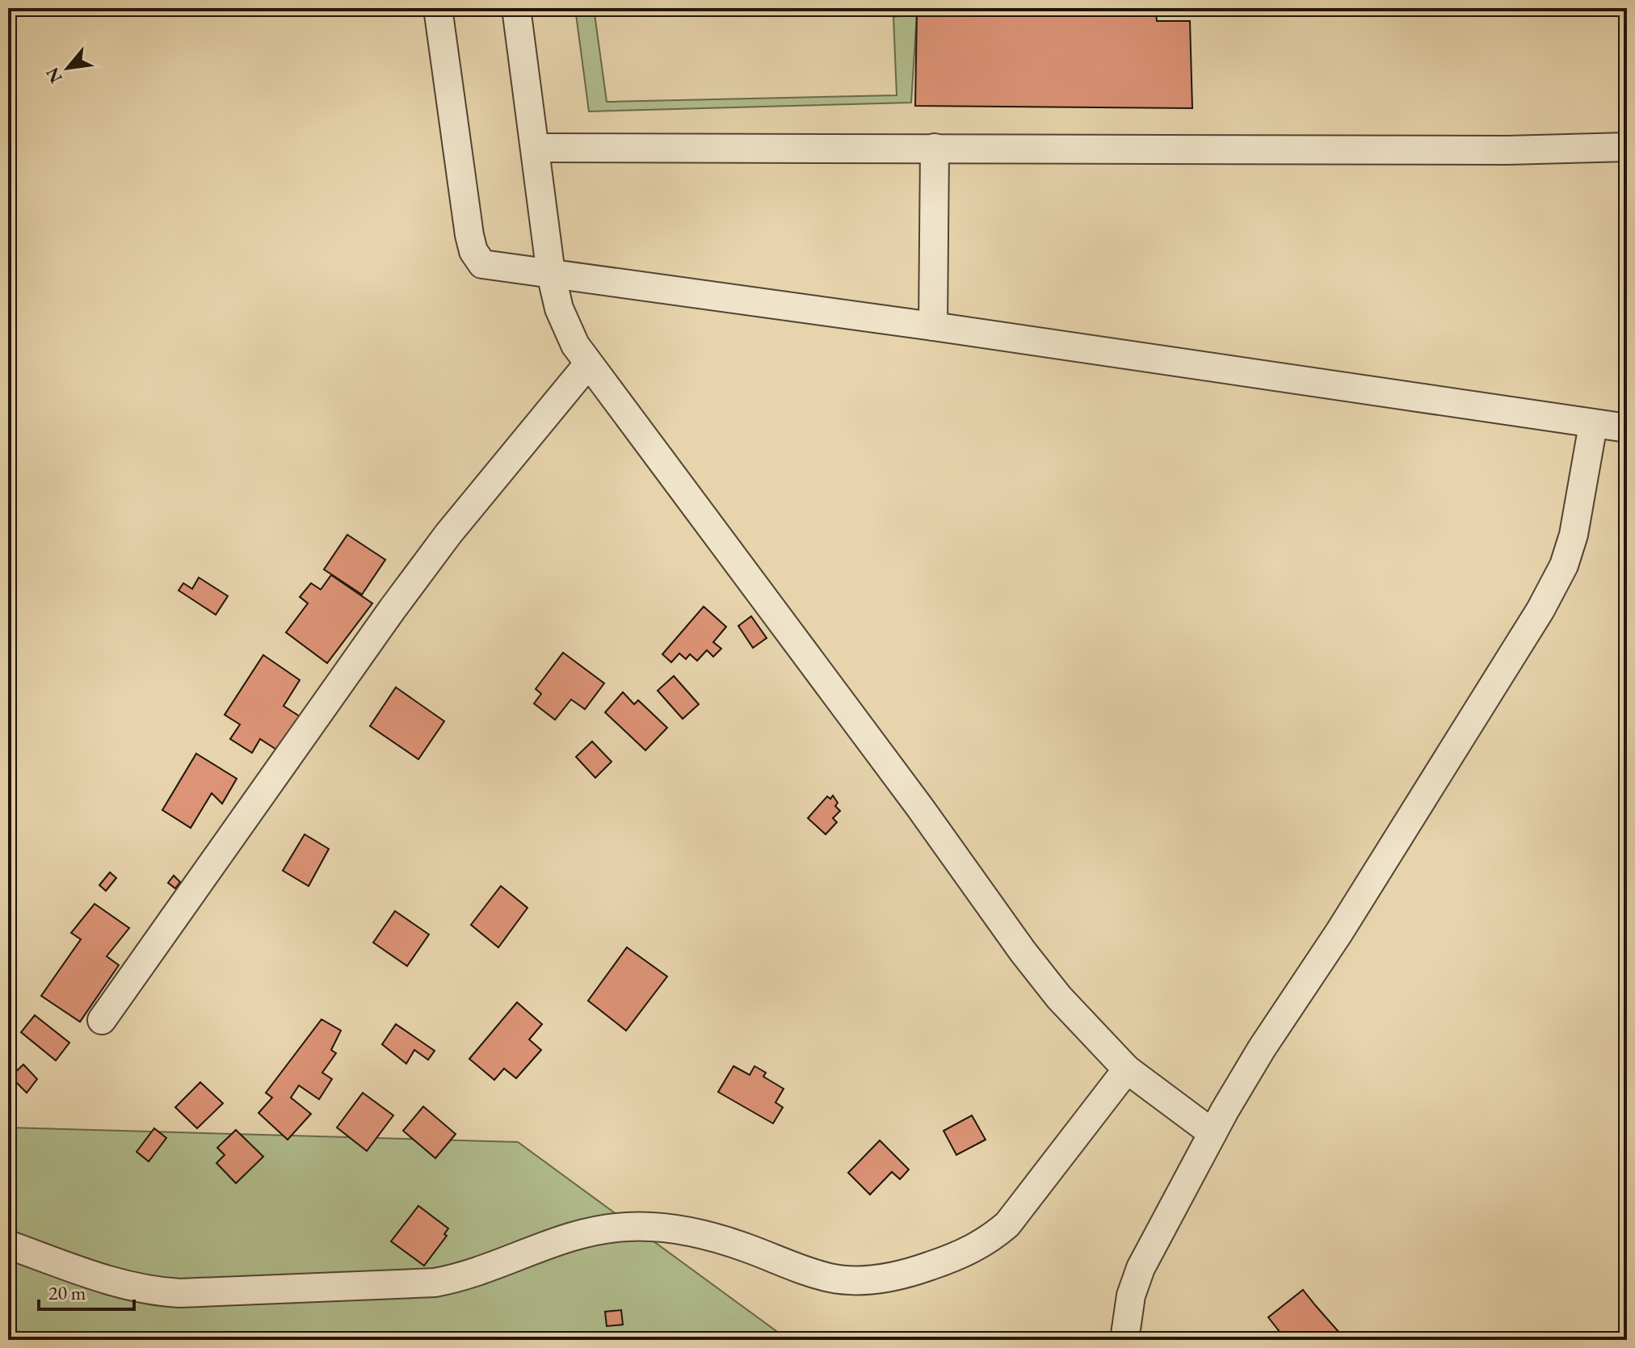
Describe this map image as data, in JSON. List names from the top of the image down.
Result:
{
  "scale_bar": "20 m",
  "north": "bottom left"
}
